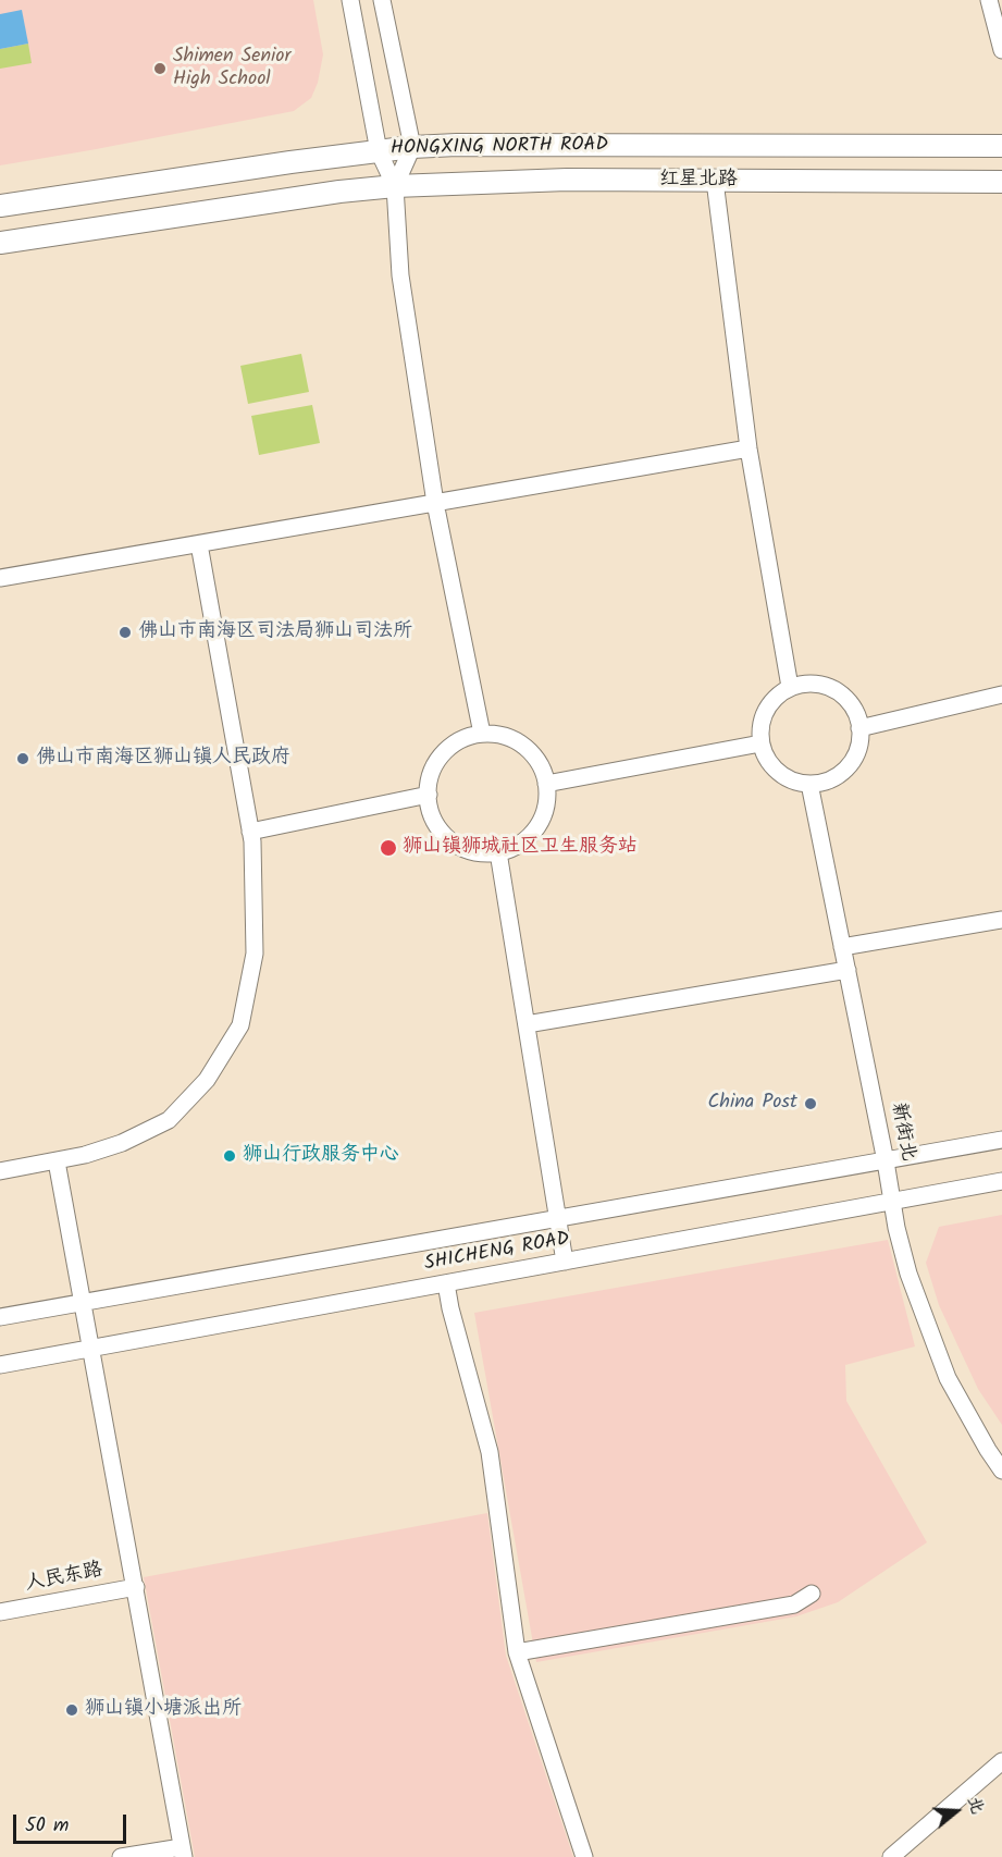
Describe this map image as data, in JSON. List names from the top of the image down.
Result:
{
  "streets": {
    "main road": ["HONGXING NORTH ROAD", "红星北路"],
    "street": ["新街北", "SHICHENG ROAD", "人民东路"]
  },
  "crossings": [
    ["HONGXING NORTH ROAD", "红星北路"],
    ["新街北", "SHICHENG ROAD"]
  ],
  "places": [
    "Shimen Senior High School",
    "佛山市南海区司法局狮山司法所",
    "佛山市南海区狮山镇人民政府",
    "狮山镇狮城社区卫生服务站",
    "China Post",
    "狮山行政服务中心",
    "狮山镇小塘派出所"
  ],
  "scale_bar": "50 m",
  "north": "right"
}
